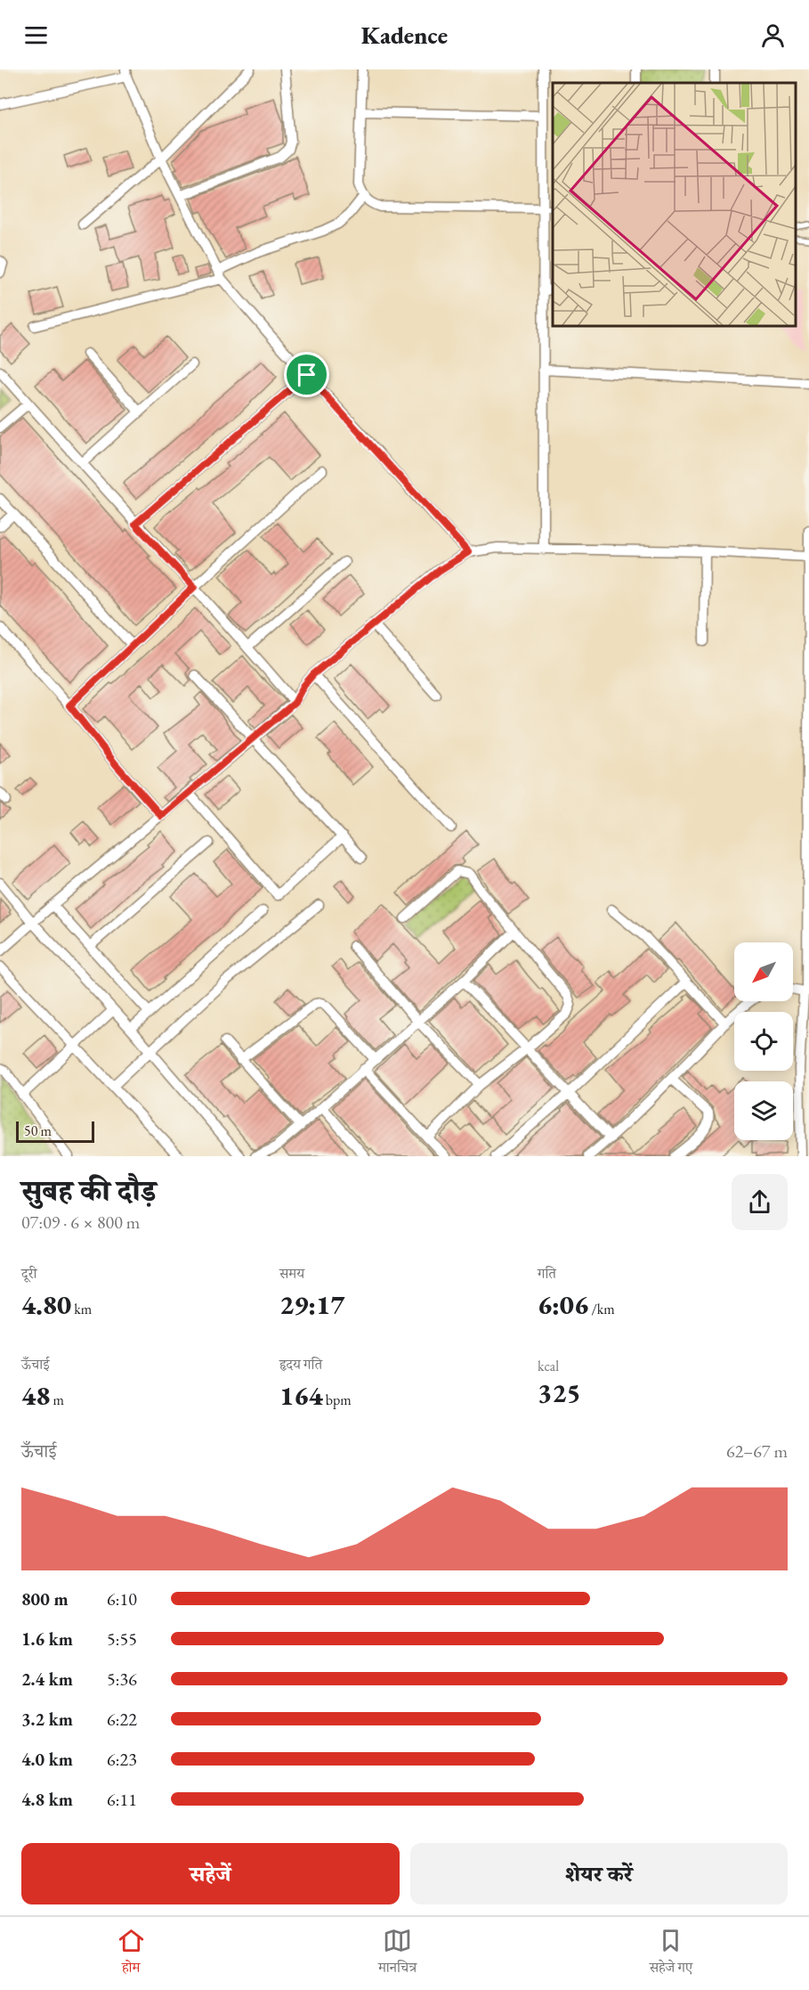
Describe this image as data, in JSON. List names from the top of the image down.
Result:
{
  "scale_bar": "50 m",
  "north": "bottom left",
  "page": {
    "header": "Kadence",
    "scale": "50 m",
    "heading": ["सुबह की दौड़", "07:09 · 6 × 800 m"],
    "stats": [
      ["दूरी", "4.80 km"],
      ["समय", "29:17"],
      ["गति", "6:06 /km"],
      ["ऊँचाई", "48 m"],
      ["हृदय गति", "164 bpm"],
      ["kcal", "325"]
    ],
    "chart": ["ऊँचाई", "62–67 m"],
    "list": [
      {
        "name": "800 m",
        "note": "6:10"
      },
      {
        "name": "1.6 km",
        "note": "5:55"
      },
      {
        "name": "2.4 km",
        "note": "5:36"
      },
      {
        "name": "3.2 km",
        "note": "6:22"
      },
      {
        "name": "4.0 km",
        "note": "6:23"
      },
      {
        "name": "4.8 km",
        "note": "6:11"
      }
    ],
    "buttons": ["सहेजें", "शेयर करें"],
    "tabs": ["होम", "मानचित्र", "सहेजे गए"]
  }
}
